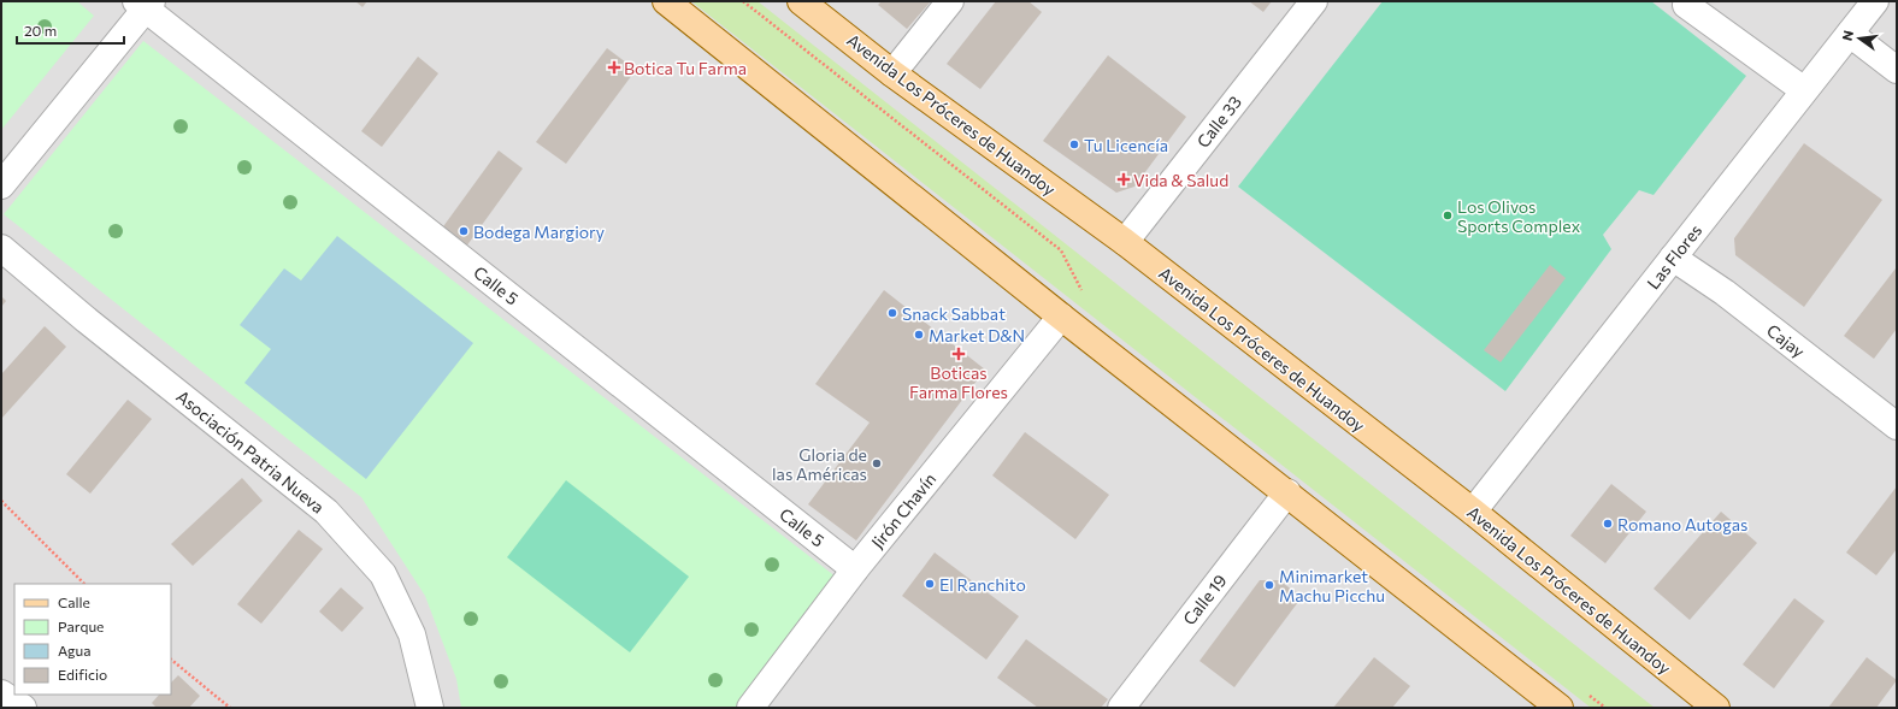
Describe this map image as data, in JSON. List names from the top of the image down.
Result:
{
  "streets": {
    "main road": ["Avenida Los Próceres de Huandoy"],
    "street": [
      "Calle 33",
      "Las Flores",
      "Calle 5",
      "Cajay",
      "Asociación Patria Nueva",
      "Jirón Chavín",
      "Calle 19"
    ]
  },
  "crossings": [
    ["Avenida Los Próceres de Huandoy", "Calle 33"],
    ["Avenida Los Próceres de Huandoy", "Las Flores"],
    ["Las Flores", "Cajay"],
    ["Calle 5", "Jirón Chavín"]
  ],
  "places": {
    "health": ["Botica Tu Farma", "Vida & Salud", "Boticas Farma Flores"],
    "other": [
      "Tu Licencía",
      "Los Olivos Sports Complex",
      "Bodega Margiory",
      "Snack Sabbat",
      "Market D&N",
      "Gloria de las Américas",
      "Romano Autogas",
      "El Ranchito",
      "Minimarket Machu Picchu"
    ]
  },
  "legend": [
    "Calle",
    "Parque",
    "Agua",
    "Edificio"
  ],
  "scale_bar": "20 m",
  "north": "left"
}
